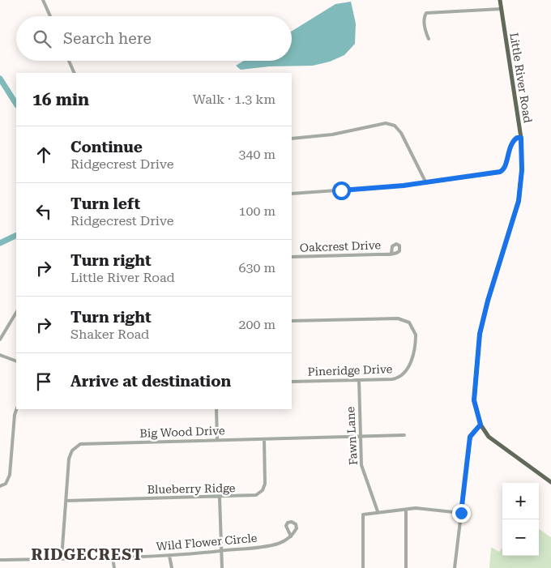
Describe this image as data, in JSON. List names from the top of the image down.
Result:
{
  "streets": {
    "main road": ["Little River Road"],
    "street": [
      "Oakcrest Drive",
      "Pineridge Drive",
      "Big Wood Drive",
      "Fawn Lane",
      "Blueberry Ridge",
      "Wild Flower Circle"
    ]
  },
  "crossings": [
    ["Pineridge Drive", "Fawn Lane"],
    ["Big Wood Drive", "Fawn Lane"],
    ["Big Wood Drive", "Blueberry Ridge"],
    ["Big Wood Drive", "Wild Flower Circle"]
  ],
  "districts": ["RIDGECREST"],
  "page": {
    "search": "Search here",
    "heading": ["16 min", "Walk · 1.3 km"],
    "list": [
      ["Continue", "Ridgecrest Drive", "340 m"],
      ["Turn left", "Ridgecrest Drive", "100 m"],
      ["Turn right", "Little River Road", "630 m"],
      ["Turn right", "Shaker Road", "200 m"],
      "Arrive at destination"
    ],
    "map_buttons": ["+", "−"]
  }
}
